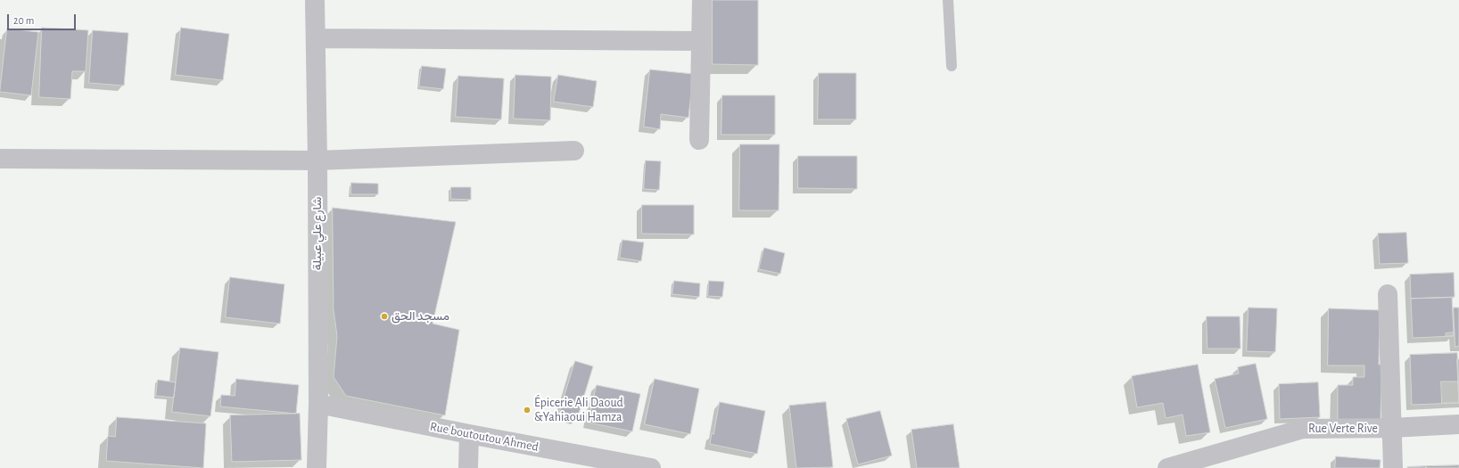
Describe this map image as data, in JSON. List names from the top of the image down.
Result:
{
  "streets": {
    "street": ["شارع علي عبيلة", "Rue Verte Rive", "Rue boutoutou Ahmed"]
  },
  "crossings": [
    ["شارع علي عبيلة", "Rue boutoutou Ahmed"]
  ],
  "places": ["مسجد الحق", "Épicerie Ali Daoud &Yahiaoui Hamza"],
  "scale_bar": "20 m"
}
